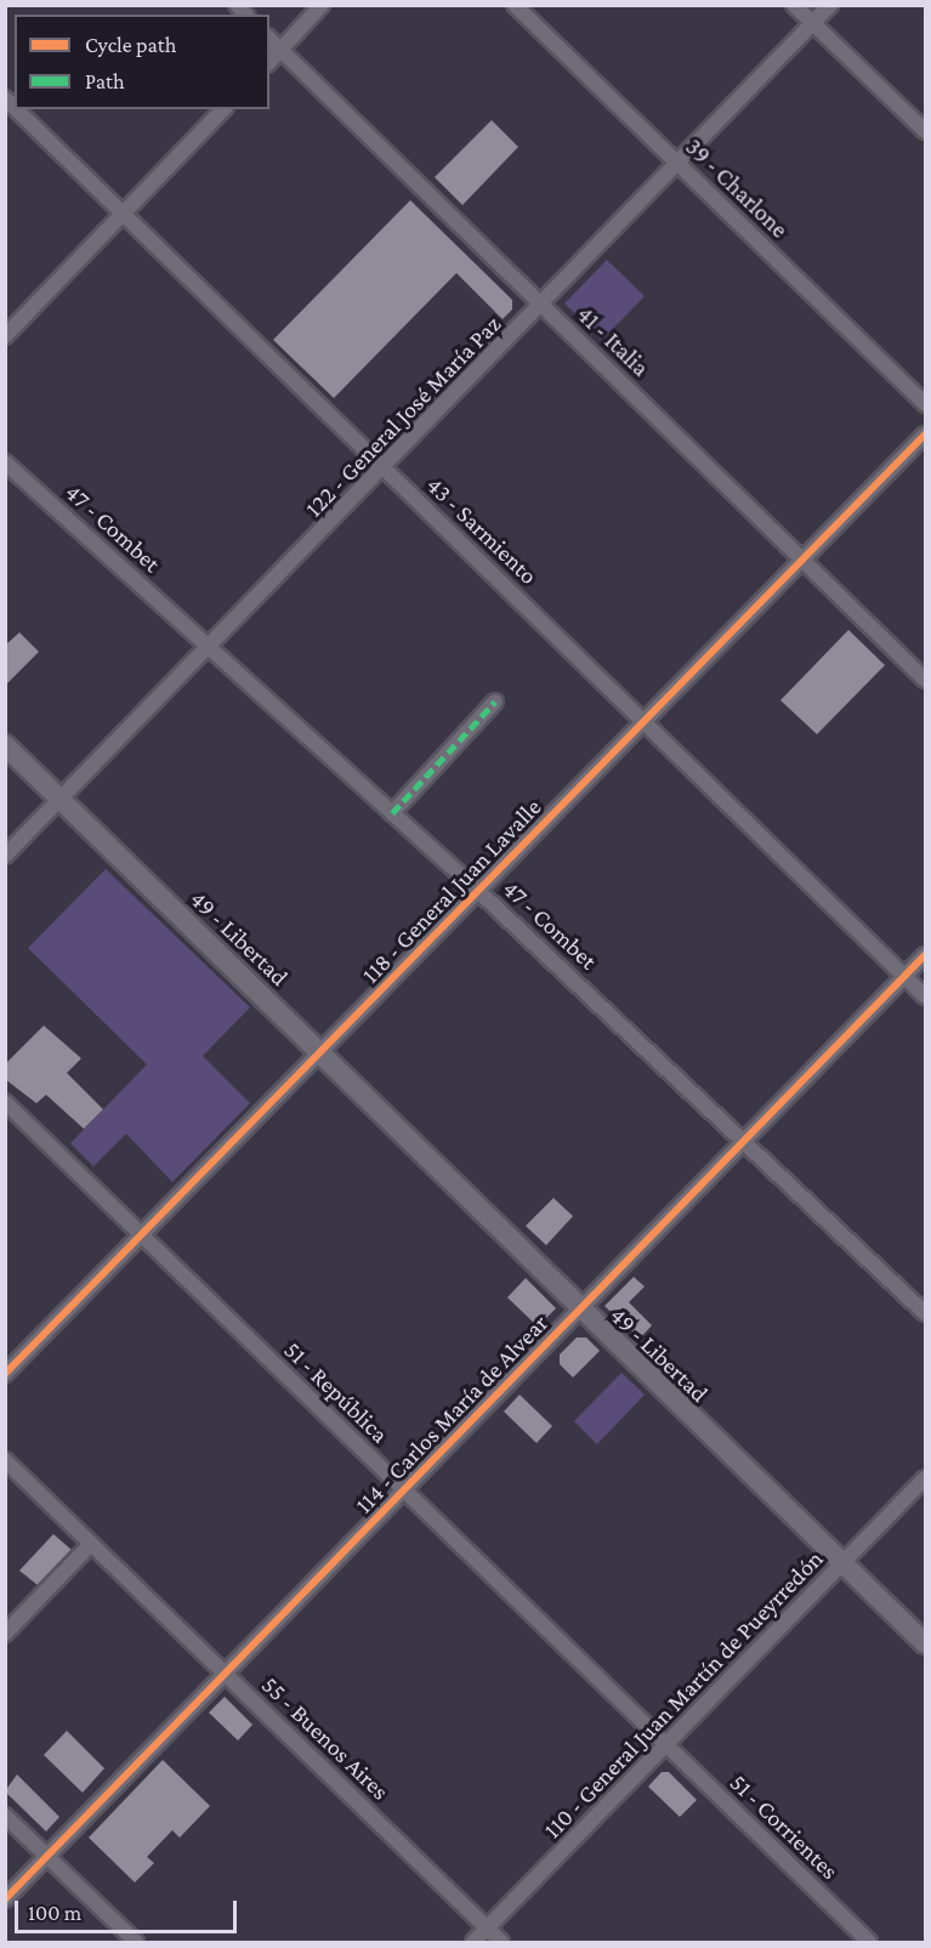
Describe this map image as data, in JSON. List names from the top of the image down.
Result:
{
  "streets": {
    "street": [
      "39 - Charlone",
      "41 - Italia",
      "122 - General José María Paz",
      "47 - Combet",
      "43 - Sarmiento",
      "118 - General Juan Lavalle",
      "49 - Libertad",
      "51 - República",
      "114 - Carlos María de Alvear",
      "110 - General Juan Martín de Pueyrredón",
      "55 - Buenos Aires",
      "51 - Corrientes"
    ]
  },
  "crossings": [
    ["39 - Charlone", "122 - General José María Paz"],
    ["41 - Italia", "122 - General José María Paz"],
    ["41 - Italia", "118 - General Juan Lavalle"],
    ["122 - General José María Paz", "47 - Combet"],
    ["122 - General José María Paz", "43 - Sarmiento"],
    ["122 - General José María Paz", "49 - Libertad"],
    ["47 - Combet", "118 - General Juan Lavalle"],
    ["47 - Combet", "114 - Carlos María de Alvear"],
    ["43 - Sarmiento", "118 - General Juan Lavalle"],
    ["43 - Sarmiento", "114 - Carlos María de Alvear"],
    ["118 - General Juan Lavalle", "49 - Libertad"],
    ["118 - General Juan Lavalle", "51 - República"],
    ["49 - Libertad", "114 - Carlos María de Alvear"],
    ["49 - Libertad", "110 - General Juan Martín de Pueyrredón"],
    ["51 - República", "114 - Carlos María de Alvear"],
    ["51 - República", "110 - General Juan Martín de Pueyrredón"],
    ["51 - República", "51 - Corrientes"],
    ["114 - Carlos María de Alvear", "55 - Buenos Aires"],
    ["110 - General Juan Martín de Pueyrredón", "55 - Buenos Aires"],
    ["110 - General Juan Martín de Pueyrredón", "51 - Corrientes"]
  ],
  "legend": ["Cycle path", "Path"],
  "scale_bar": "100 m"
}
